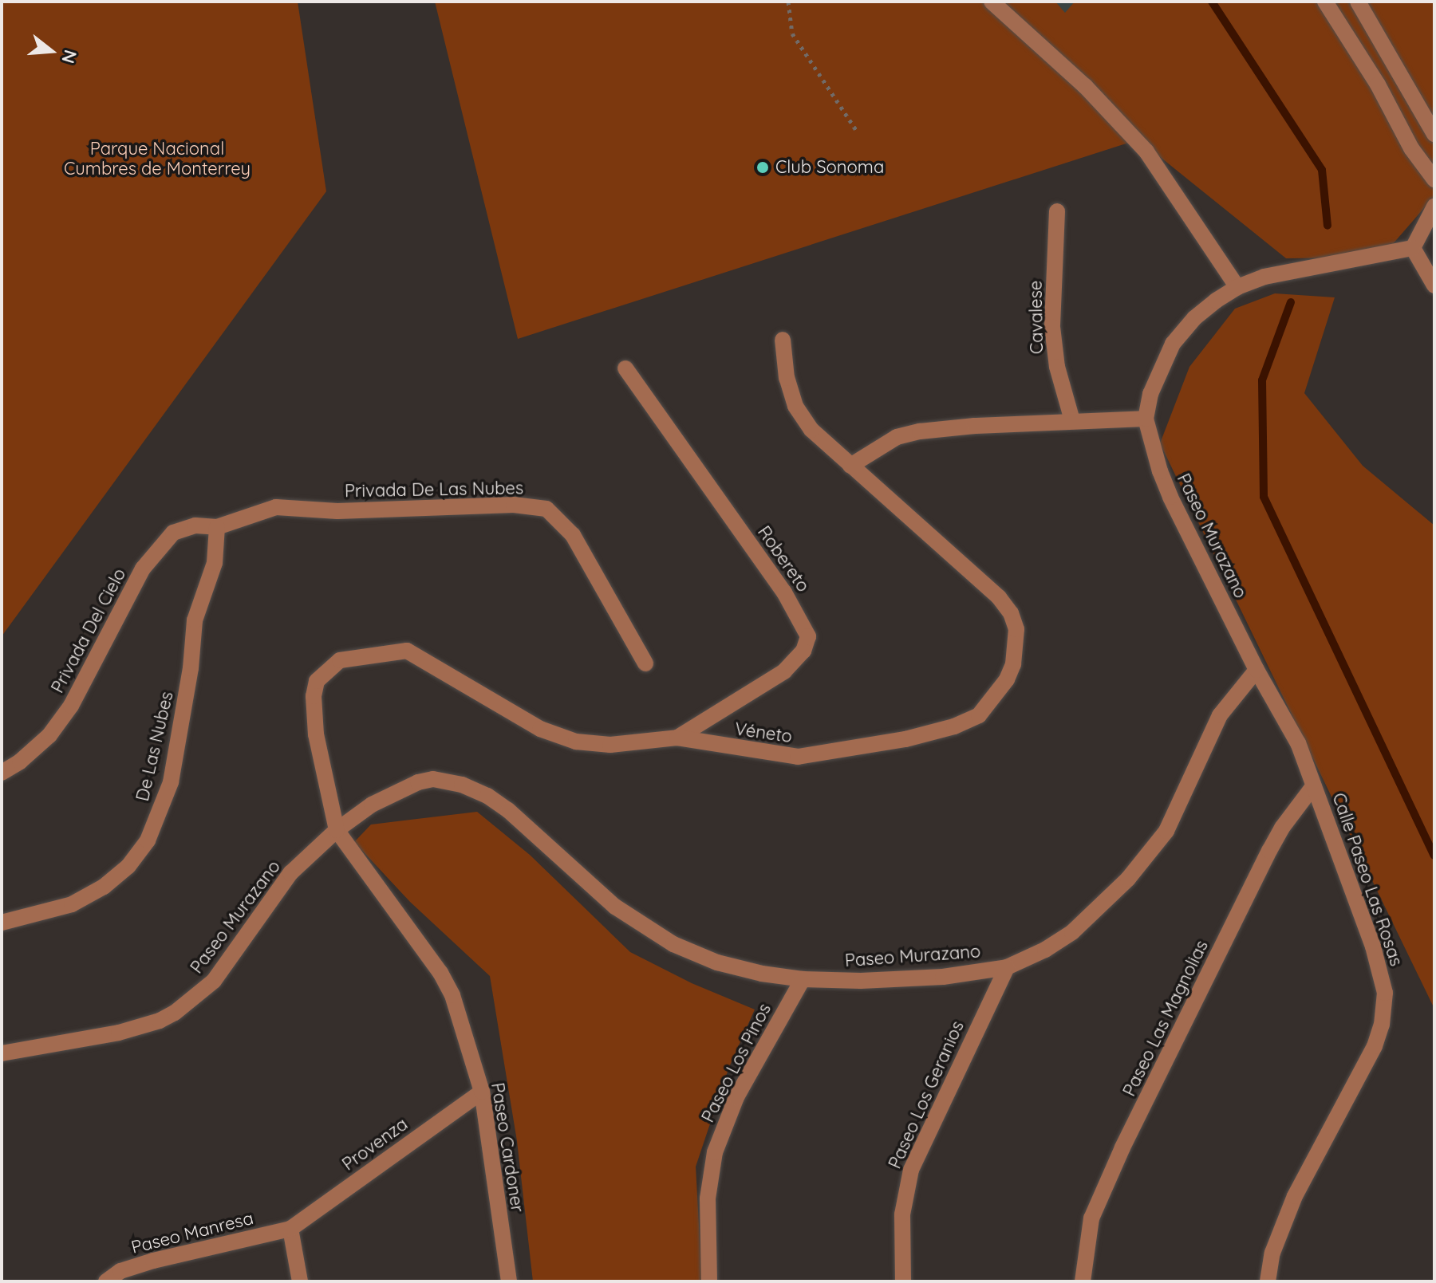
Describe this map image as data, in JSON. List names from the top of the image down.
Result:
{
  "streets": {
    "street": [
      "Cavalese",
      "Privada De Las Nubes",
      "Paseo Murazano",
      "Robereto",
      "Privada Del Cielo",
      "Véneto",
      "De Las Nubes",
      "Calle Paseo Las Rosas",
      "Paseo Las Magnolias",
      "Paseo Los Pinos",
      "Paseo Los Geranios",
      "Provenza",
      "Paseo Cardoner",
      "Paseo Manresa"
    ]
  },
  "crossings": [
    ["Privada De Las Nubes", "Privada Del Cielo"],
    ["Privada De Las Nubes", "De Las Nubes"],
    ["Paseo Murazano", "Véneto"],
    ["Paseo Murazano", "Calle Paseo Las Rosas"],
    ["Paseo Murazano", "Paseo Los Pinos"],
    ["Paseo Murazano", "Paseo Los Geranios"],
    ["Paseo Murazano", "Paseo Cardoner"],
    ["Robereto", "Véneto"],
    ["Privada Del Cielo", "De Las Nubes"],
    ["Véneto", "Paseo Cardoner"],
    ["Calle Paseo Las Rosas", "Paseo Las Magnolias"],
    ["Provenza", "Paseo Cardoner"],
    ["Provenza", "Paseo Manresa"]
  ],
  "parks": ["Parque Nacional Cumbres de Monterrey"],
  "places": ["Club Sonoma"],
  "north": "right"
}
